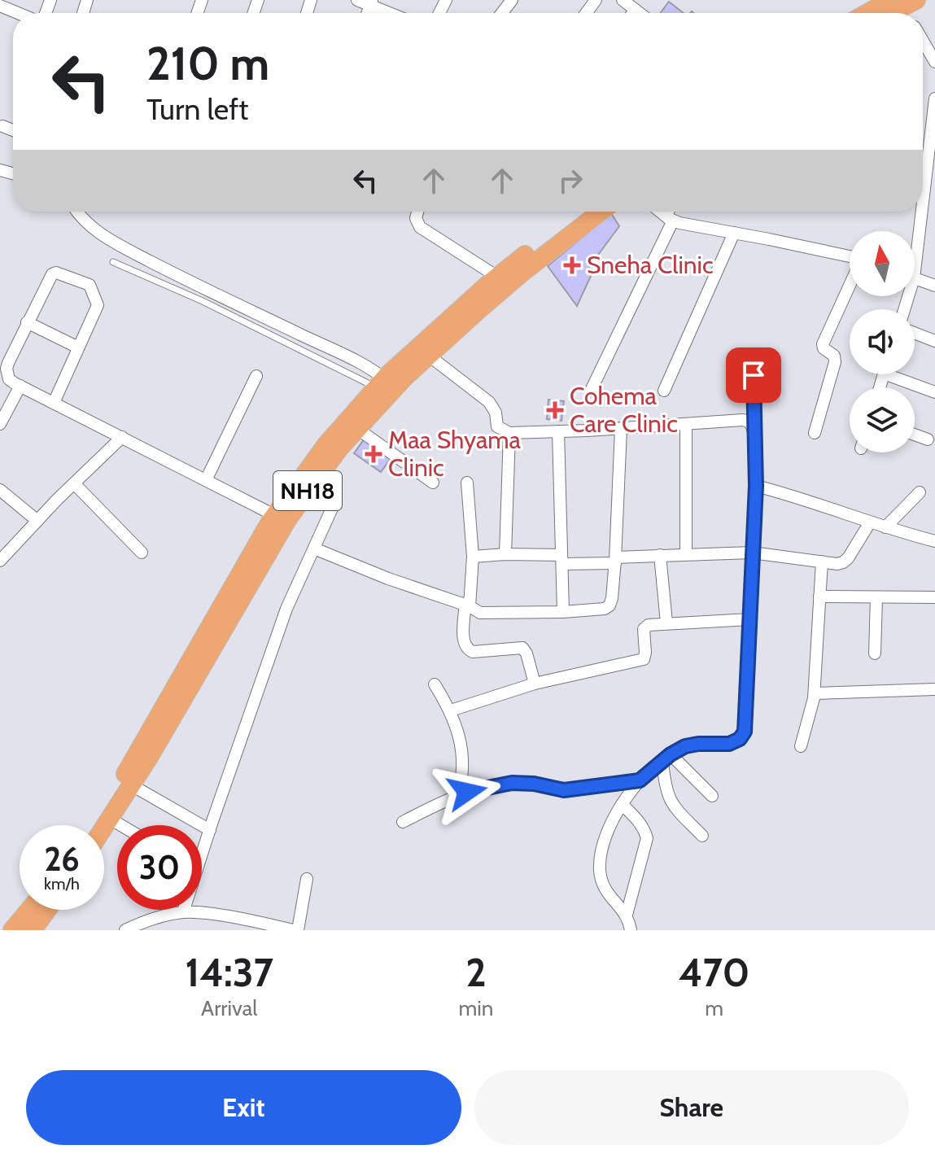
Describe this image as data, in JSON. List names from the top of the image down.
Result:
{
  "streets": {
    "highway": ["NH18"]
  },
  "places": {
    "health": ["Sneha Clinic", "Cohema Care Clinic", "Maa Shyama Clinic"]
  },
  "north": "top",
  "page": {
    "turn": ["210 m", "Turn left"],
    "speed": "26 km/h",
    "limit": "30",
    "eta": [
      "14:37",
      "Arrival",
      "2",
      "min",
      "470",
      "m"
    ],
    "buttons": ["Exit", "Share"]
  }
}
